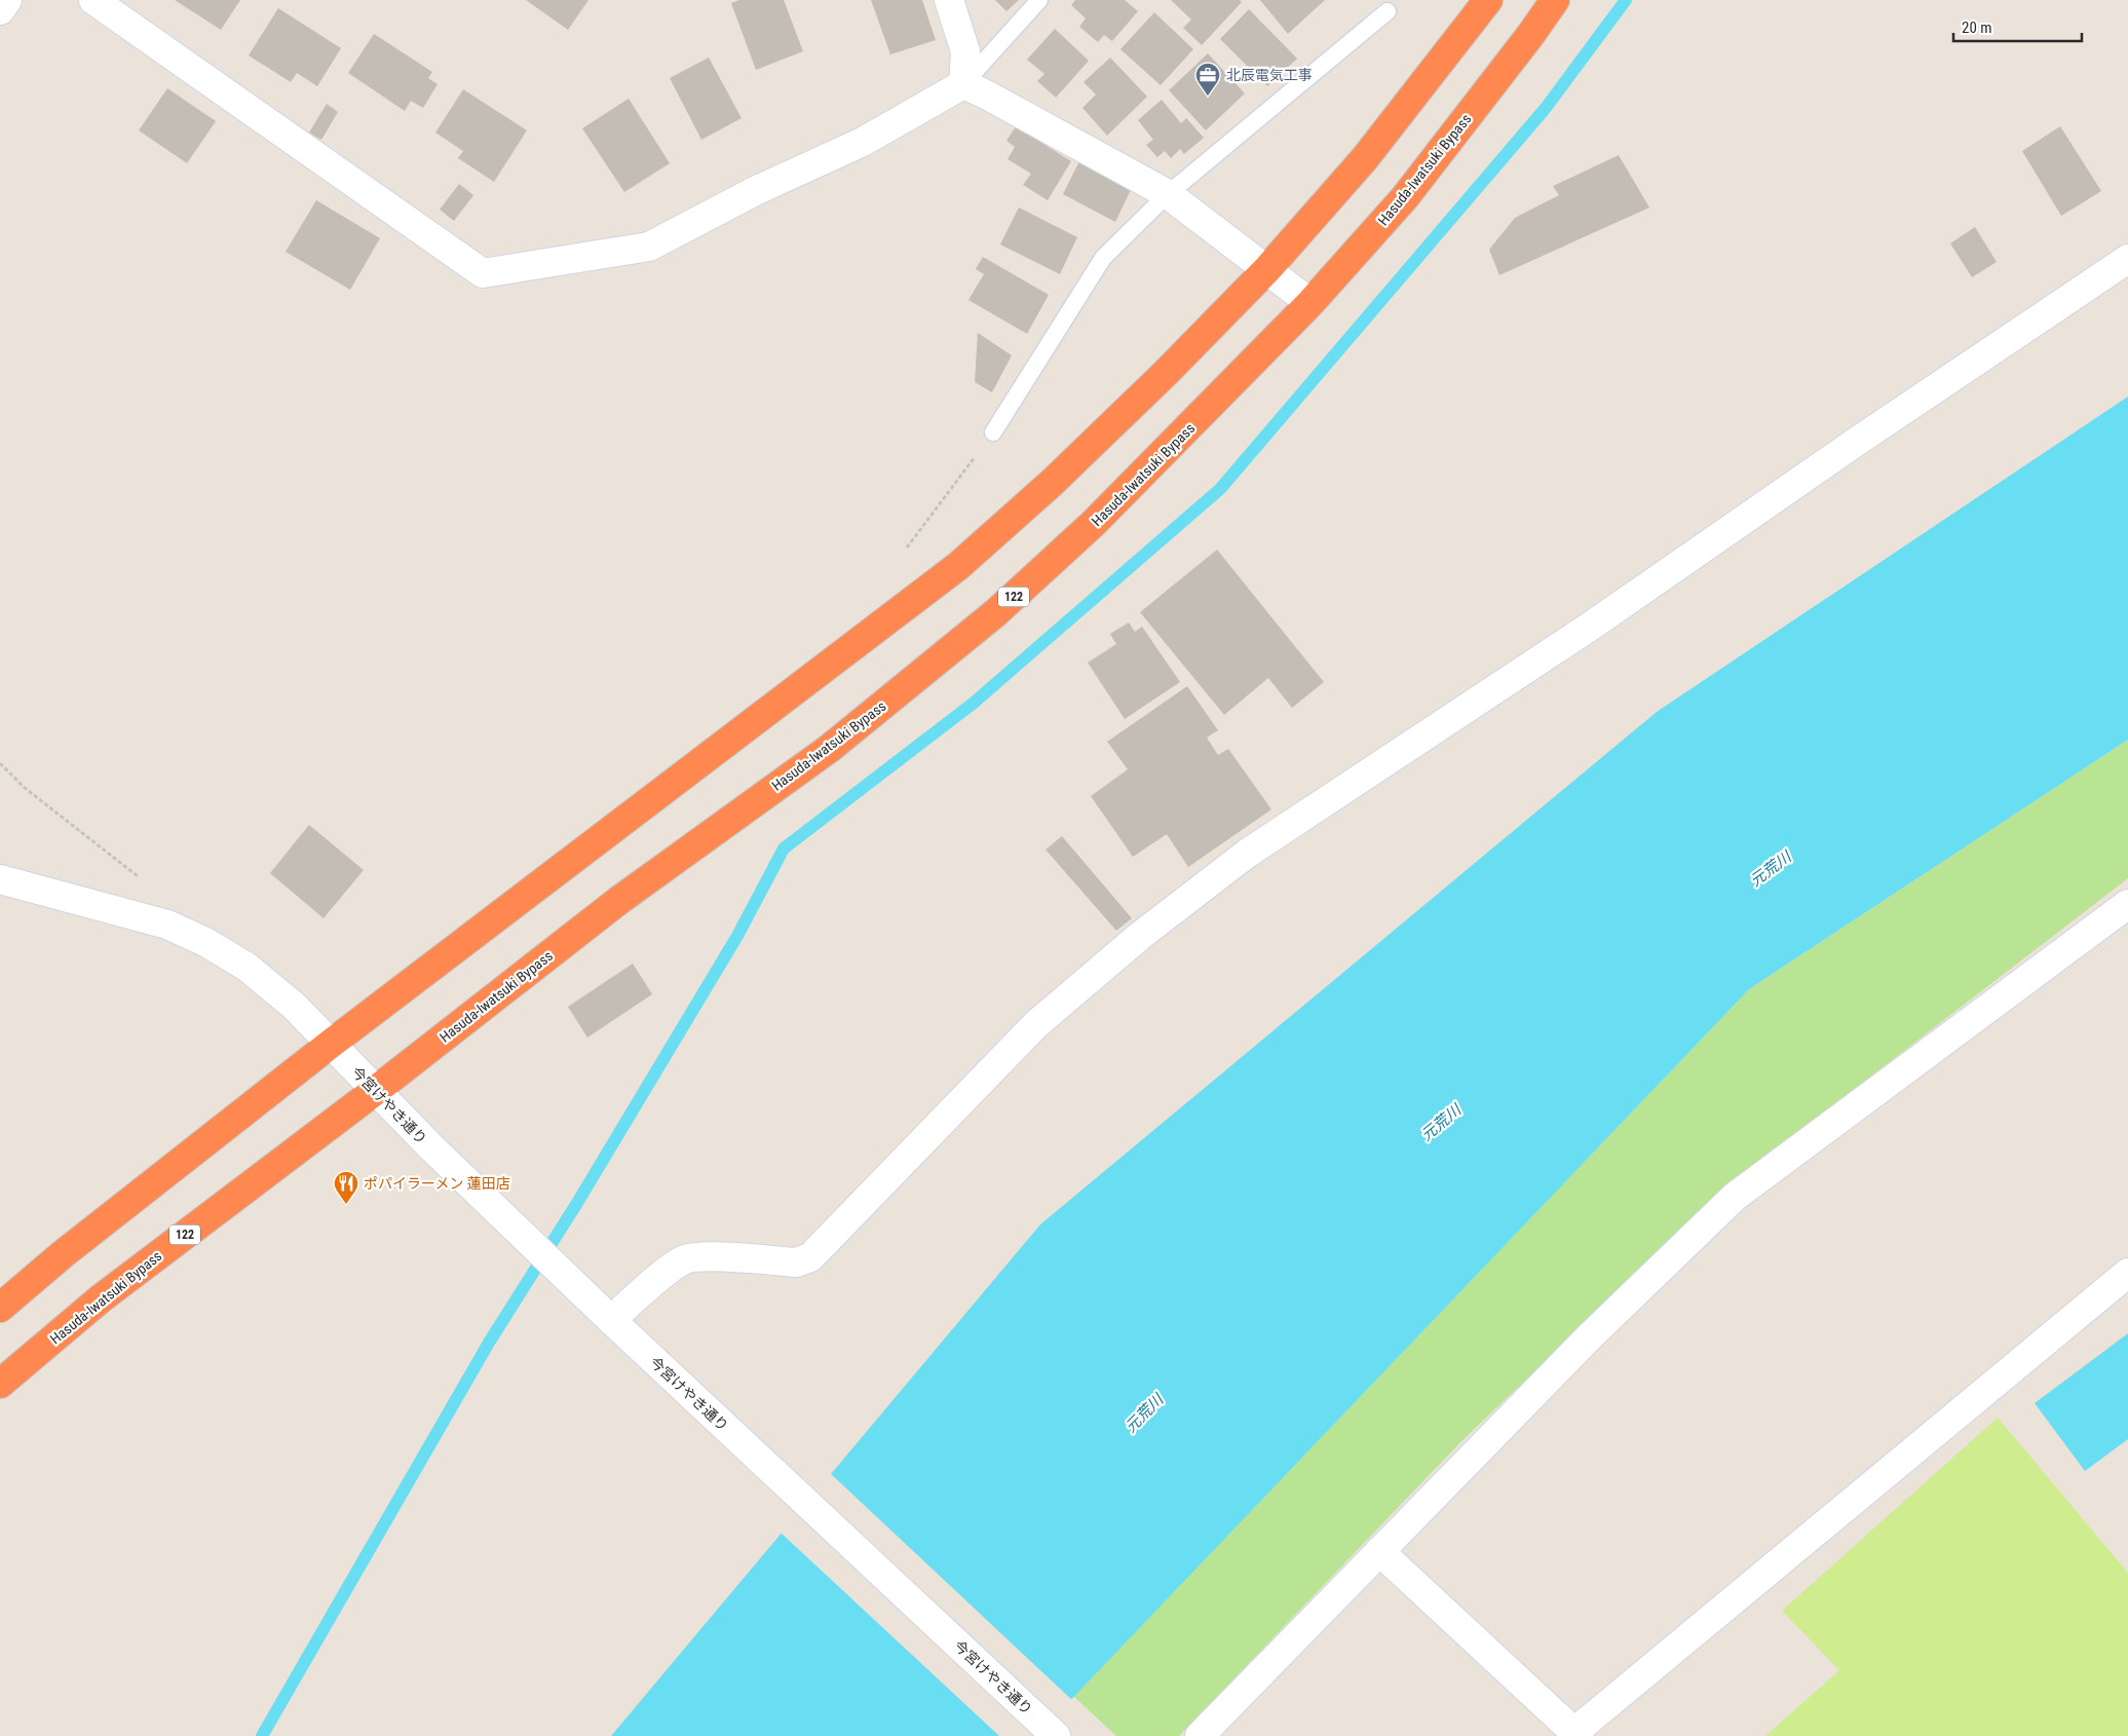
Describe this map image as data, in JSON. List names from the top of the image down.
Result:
{
  "streets": {
    "highway": ["Hasuda-Iwatsuki Bypass", "122"],
    "street": ["今宮けやき通り"]
  },
  "crossings": [
    ["Hasuda-Iwatsuki Bypass", "今宮けやき通り"]
  ],
  "water": ["元荒川"],
  "places": {
    "office": ["北辰電気工事"],
    "restaurant": ["ポパイラーメン 蓮田店"]
  },
  "scale_bar": "20 m"
}
